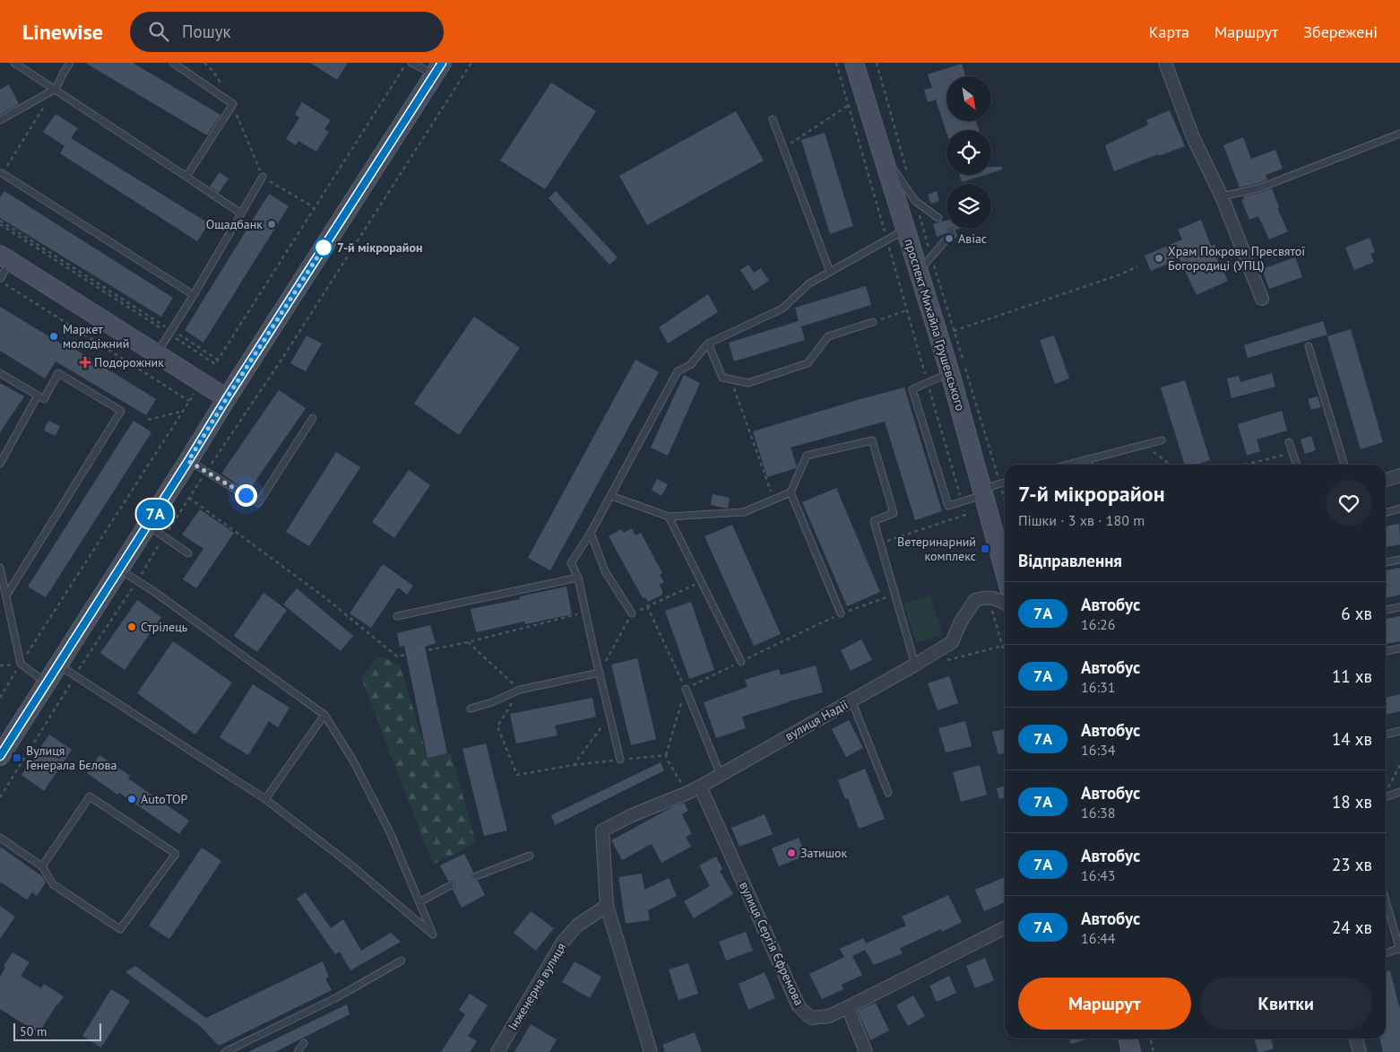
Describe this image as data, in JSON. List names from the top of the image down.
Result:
{
  "streets": {
    "street": [
      "проспект Михайла Грушевського",
      "вулиця Надії",
      "вулиця Сергія Єфремова",
      "Інженерна вулиця"
    ]
  },
  "crossings": [
    ["вулиця Надії", "вулиця Сергія Єфремова"],
    ["вулиця Надії", "Інженерна вулиця"]
  ],
  "places": {
    "other": [
      "Ощадбанк",
      "Авіас",
      "7-й мікрорайон",
      "Храм Покрови Пресвятої Богородиці (УПЦ)",
      "Маркет молодіжний",
      "Стрілець",
      "AutoTOP",
      "Затишок"
    ],
    "health": ["Подорожник"],
    "transit": ["Ветеринарний комплекс", "Вулиця Генерала Бєлова"]
  },
  "lines": ["bus line 7А"],
  "scale_bar": "50 m",
  "north": "bottom right",
  "page": {
    "header": "Linewise",
    "search": "Пошук",
    "nav": ["Карта", "Маршрут", "Збережені"],
    "on_map": "7А",
    "heading": [
      ["7-й мікрорайон", "Пішки · 3 хв · 180 m"],
      "Відправлення"
    ],
    "list": [
      {
        "mark": "7А",
        "name": "Автобус",
        "note": "16:26",
        "value": "6 хв"
      },
      {
        "mark": "7А",
        "name": "Автобус",
        "note": "16:31",
        "value": "11 хв"
      },
      {
        "mark": "7А",
        "name": "Автобус",
        "note": "16:34",
        "value": "14 хв"
      },
      {
        "mark": "7А",
        "name": "Автобус",
        "note": "16:38",
        "value": "18 хв"
      },
      {
        "mark": "7А",
        "name": "Автобус",
        "note": "16:43",
        "value": "23 хв"
      },
      {
        "mark": "7А",
        "name": "Автобус",
        "note": "16:44",
        "value": "24 хв"
      }
    ],
    "buttons": ["Маршрут", "Квитки"],
    "scale": "50 m"
  }
}
